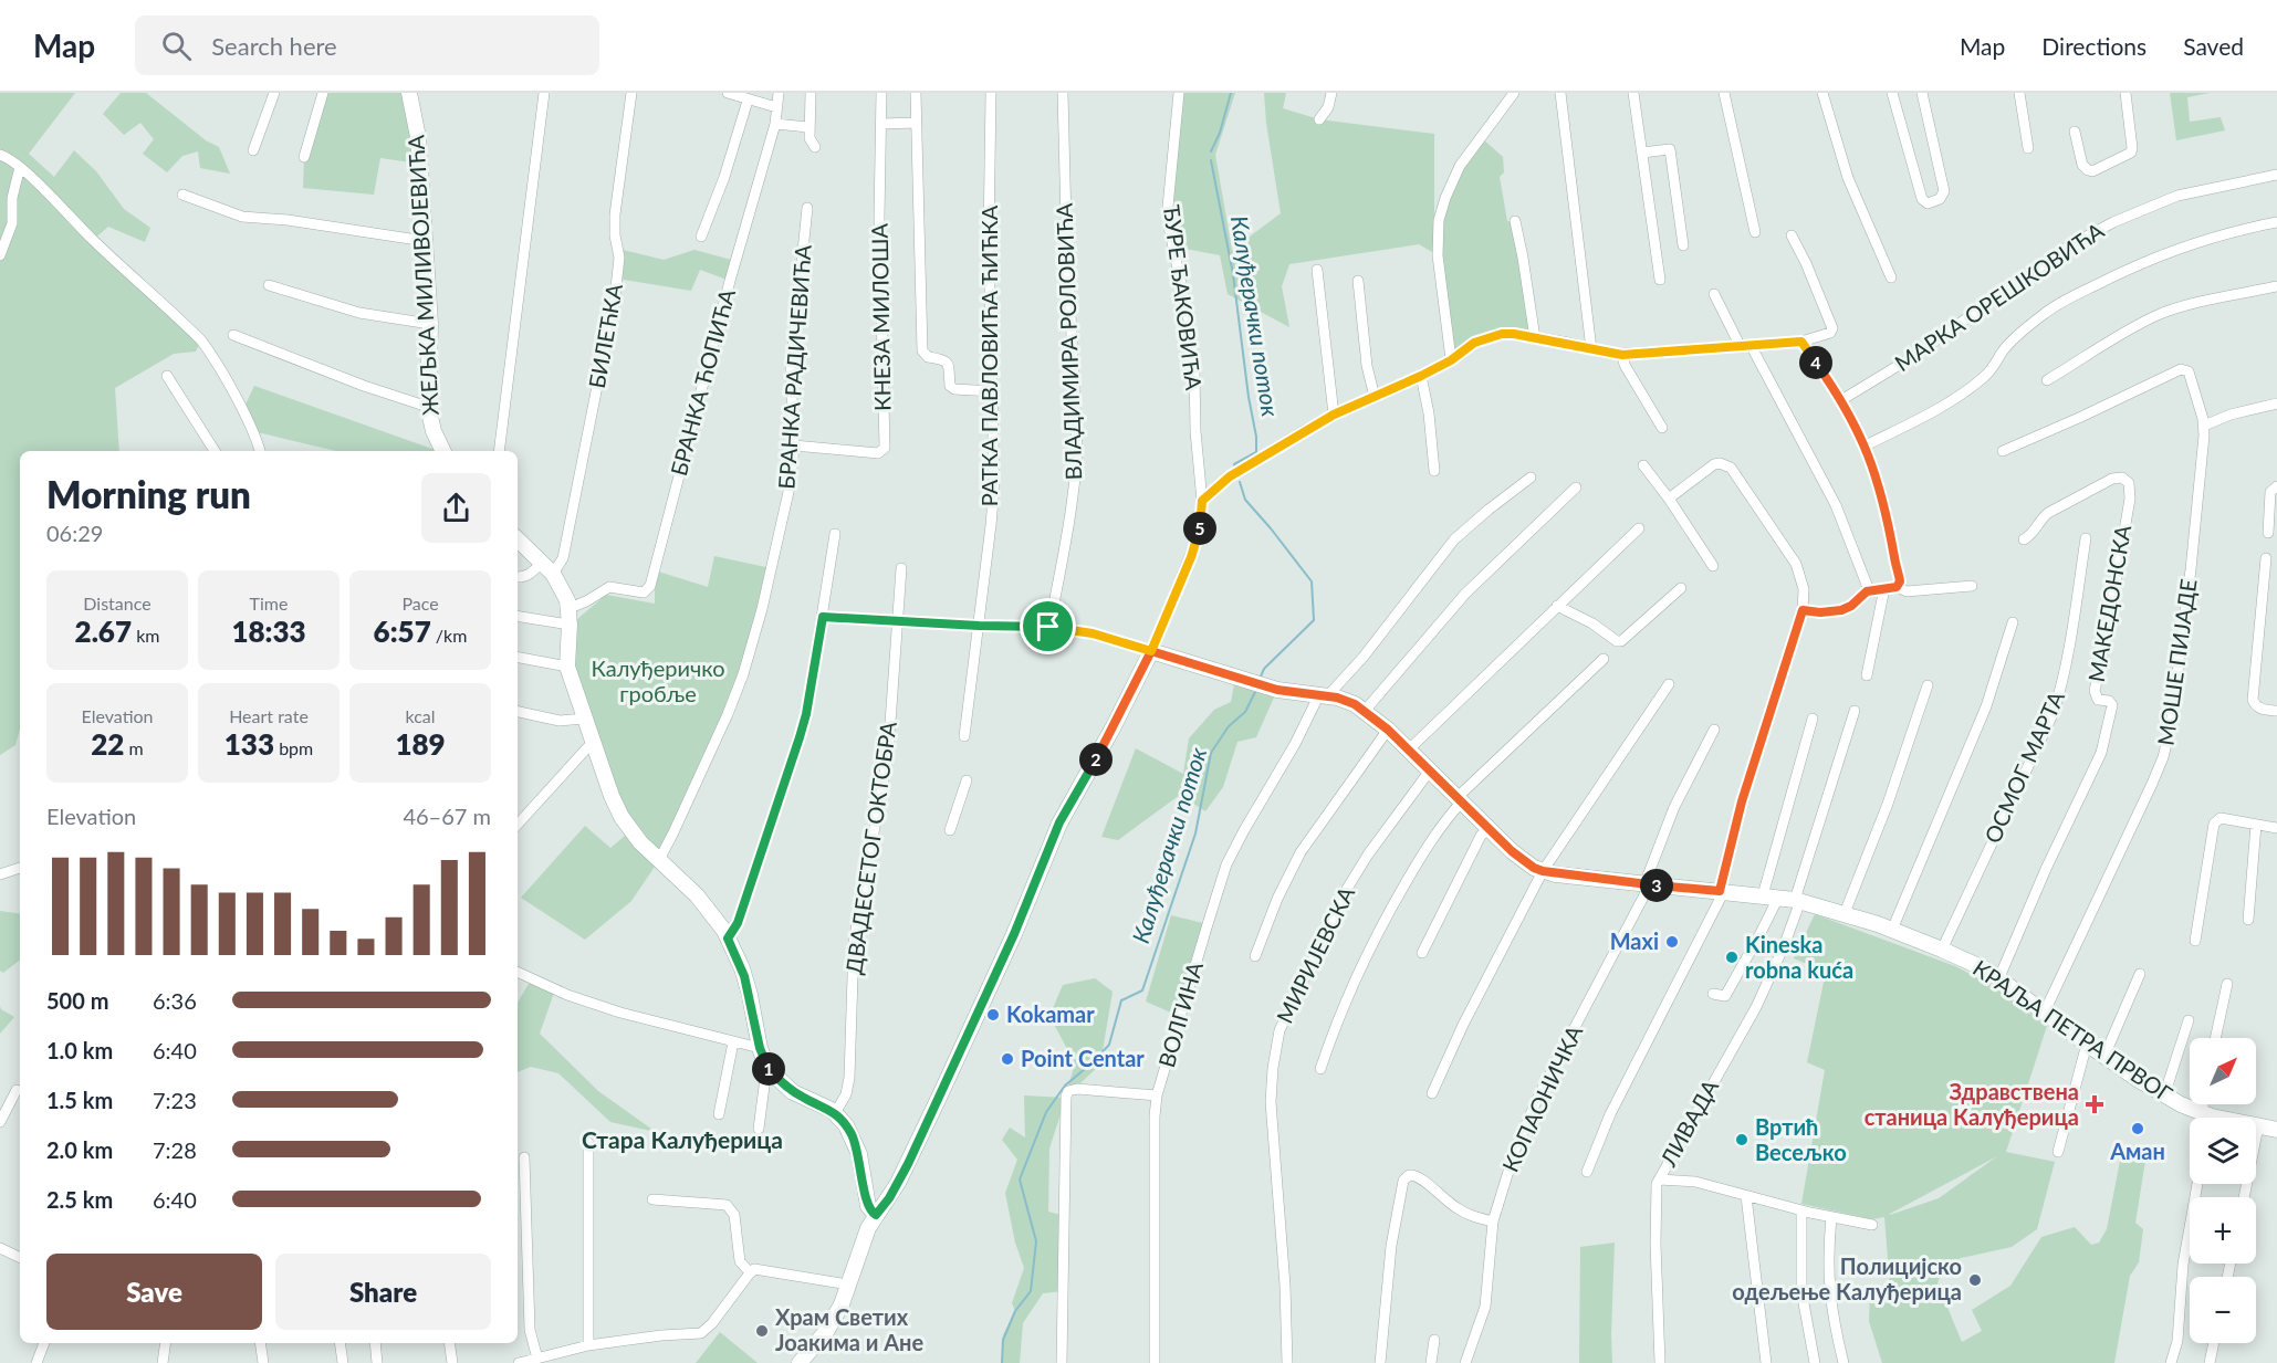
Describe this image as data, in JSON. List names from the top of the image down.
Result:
{
  "streets": {
    "street": [
      "ЖЕЉКА МИЛИВОЈЕВИЋА",
      "ЂУРЕ ЂАКОВИЋА",
      "МАРКА ОРЕШКОВИЋА",
      "КНЕЗА МИЛОША",
      "БИЛЕЋКА",
      "ВЛАДИМИРА РОЛОВИЋА",
      "РАТКА ПАВЛОВИЋА ЋИЋКА",
      "БРАНКА РАДИЧЕВИЋА",
      "БРАНКА ЋОПИЋА",
      "МАКЕДОНСКА",
      "МОШЕ ПИЈАДЕ",
      "ОСМОГ МАРТА",
      "ДВАДЕСЕТОГ ОКТОБРА",
      "МИРИЈЕВСКА",
      "ВОЛГИНА",
      "КРАЉА ПЕТРА ПРВОГ",
      "КОПАОНИЧКА",
      "ЛИВАДА"
    ]
  },
  "crossings": [
    ["ЂУРЕ ЂАКОВИЋА", "КРАЉА ПЕТРА ПРВОГ"],
    ["КНЕЗА МИЛОША", "РАТКА ПАВЛОВИЋА ЋИЋКА"],
    ["КНЕЗА МИЛОША", "БРАНКА РАДИЧЕВИЋА"],
    ["МАКЕДОНСКА", "КРАЉА ПЕТРА ПРВОГ"],
    ["МОШЕ ПИЈАДЕ", "КРАЉА ПЕТРА ПРВОГ"],
    ["ОСМОГ МАРТА", "КРАЉА ПЕТРА ПРВОГ"],
    ["МИРИЈЕВСКА", "КРАЉА ПЕТРА ПРВОГ"],
    ["ВОЛГИНА", "КРАЉА ПЕТРА ПРВОГ"],
    ["КРАЉА ПЕТРА ПРВОГ", "КОПАОНИЧКА"],
    ["КРАЉА ПЕТРА ПРВОГ", "ЛИВАДА"]
  ],
  "districts": ["Стара Калуђерица"],
  "water": ["Калуђерачки поток"],
  "parks": ["Калуђеричко гробље"],
  "places": {
    "other": [
      "Maxi",
      "Kineska robna kuća",
      "Kokamar",
      "Point Centar",
      "Аман",
      "Вртић Весељко",
      "Полицијско одељење Калуђерица",
      "Храм Светих Јоакима и Ане"
    ],
    "health": ["Здравствена станица Калуђерица"]
  },
  "north": "top right",
  "page": {
    "header": "Map",
    "search": "Search here",
    "nav": ["Map", "Directions", "Saved"],
    "pins": [
      "4",
      "5",
      "2",
      "3",
      "1"
    ],
    "heading": ["Morning run", "06:29"],
    "stats": [
      ["Distance", "2.67 km"],
      ["Time", "18:33"],
      ["Pace", "6:57 /km"],
      ["Elevation", "22 m"],
      ["Heart rate", "133 bpm"],
      ["kcal", "189"]
    ],
    "chart": ["Elevation", "46–67 m"],
    "list": [
      {
        "name": "500 m",
        "note": "6:36"
      },
      {
        "name": "1.0 km",
        "note": "6:40"
      },
      {
        "name": "1.5 km",
        "note": "7:23"
      },
      {
        "name": "2.0 km",
        "note": "7:28"
      },
      {
        "name": "2.5 km",
        "note": "6:40"
      }
    ],
    "map_buttons": ["+", "−"],
    "buttons": ["Save", "Share"]
  }
}
